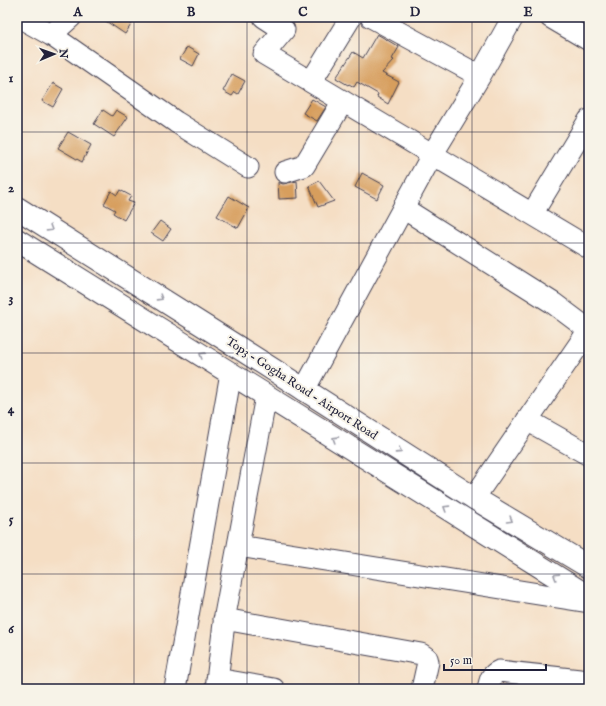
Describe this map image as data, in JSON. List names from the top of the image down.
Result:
{
  "streets": {
    "main road": ["Top3 - Gogha Road - Airport Road"]
  },
  "scale_bar": "50 m",
  "north": "right",
  "grid": {
    "columns": [
      "A",
      "B",
      "C",
      "D",
      "E"
    ],
    "rows": [
      "1",
      "2",
      "3",
      "4",
      "5",
      "6"
    ]
  }
}
